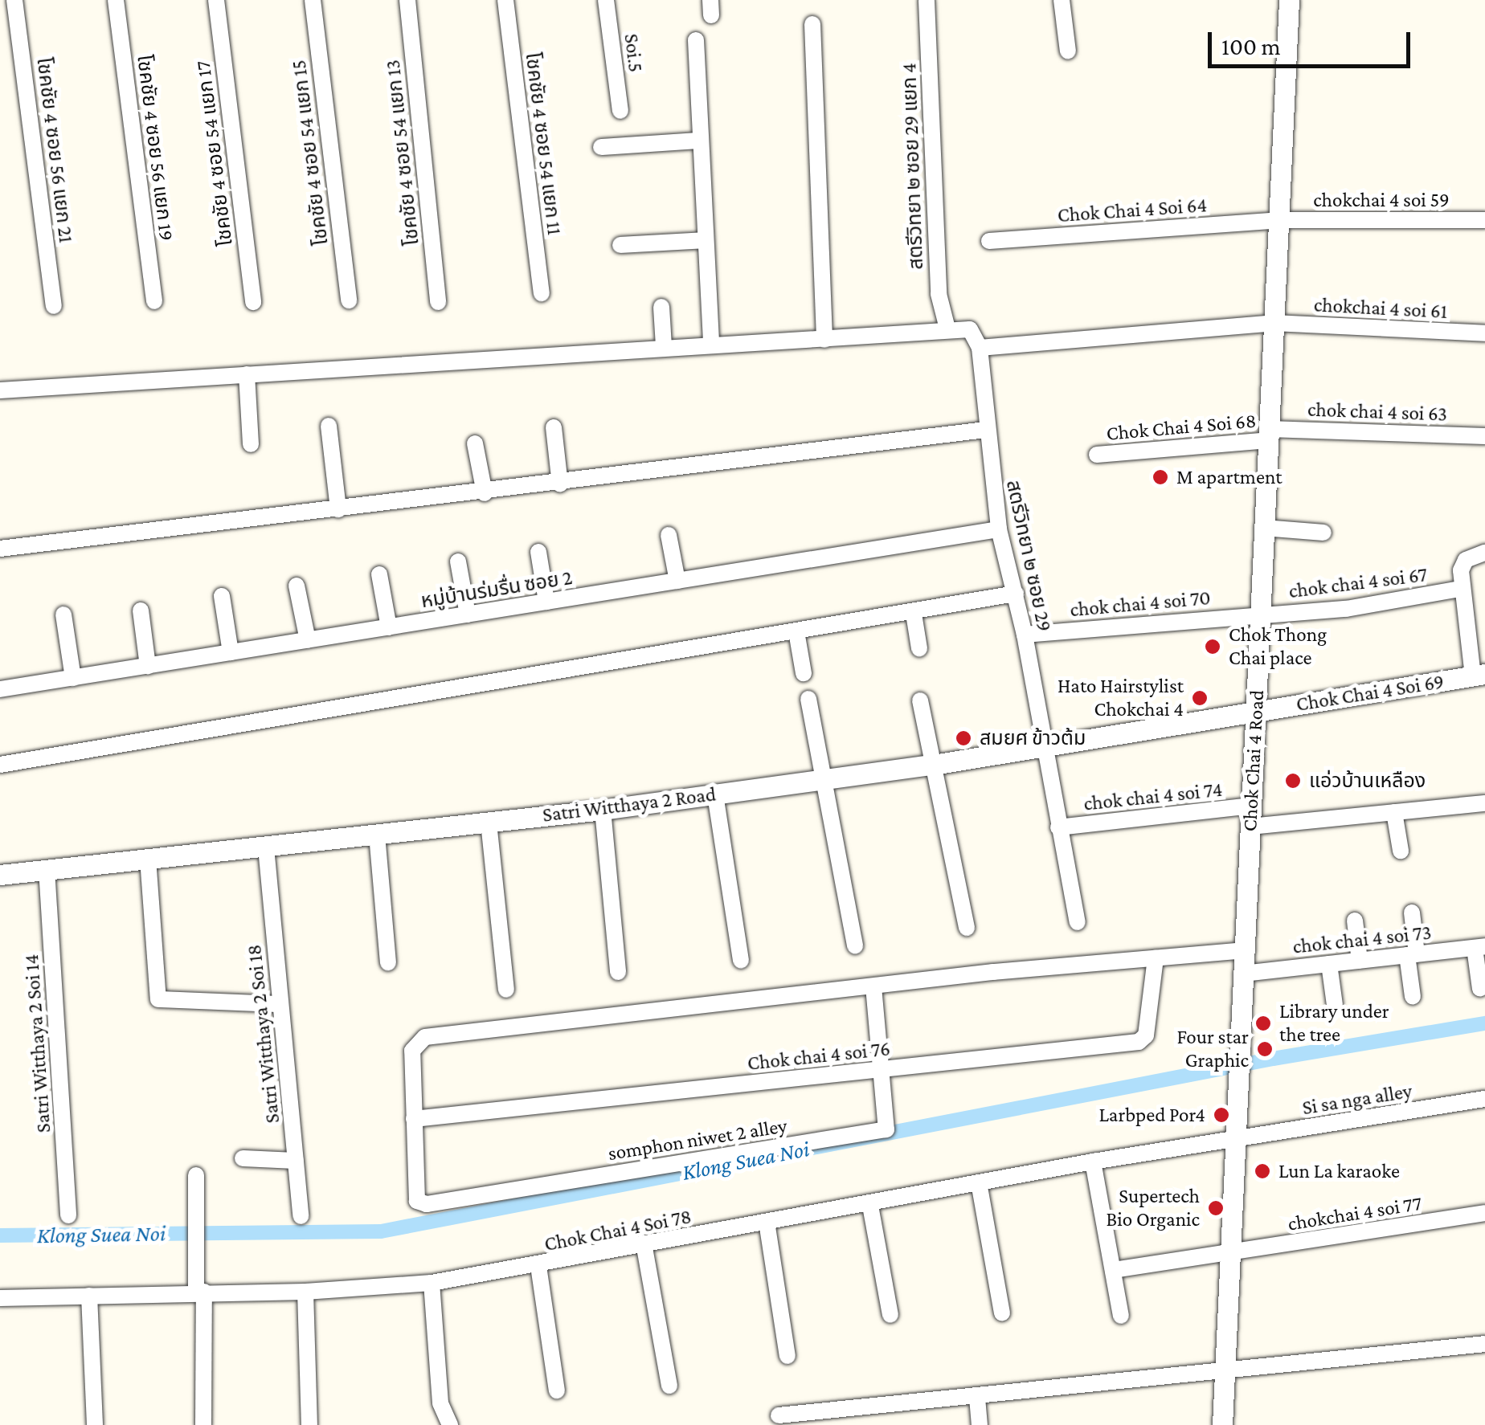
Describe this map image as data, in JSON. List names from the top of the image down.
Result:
{
  "streets": {
    "street": [
      "Soi.5",
      "โชคชัย 4 ซอย 54 แยก 11",
      "โชคชัย 4 ซอย 56 แยก 19",
      "โชคชัย 4 ซอย 56 แยก 21",
      "โชคชัย 4 ซอย 54 แยก 15",
      "โชคชัย 4 ซอย 54 แยก 13",
      "โชคชัย 4 ซอย 54 แยก 17",
      "สตรีวิทยา ๒ ซอย 29 แยก 4",
      "chokchai 4 soi 59",
      "Chok Chai 4 Soi 64",
      "chokchai 4 soi 61",
      "chok chai 4 soi 63",
      "Chok Chai 4 Soi 68",
      "สตรีวิทยา ๒ ซอย 29",
      "chok chai 4 soi 67",
      "หมู่บ้านร่มรื่น ซอย 2",
      "chok chai 4 soi 70",
      "Chok Chai 4 Soi 69",
      "Chok Chai 4 Road",
      "chok chai 4 soi 74",
      "Satri Witthaya 2 Road",
      "chok chai 4 soi 73",
      "Satri Witthaya 2 Soi 18",
      "Satri Witthaya 2 Soi 14",
      "Chok chai 4 soi 76",
      "Si sa nga alley",
      "somphon niwet 2 alley",
      "chokchai 4 soi 77",
      "Chok Chai 4 Soi 78"
    ]
  },
  "crossings": [
    ["สตรีวิทยา ๒ ซอย 29 แยก 4", "สตรีวิทยา ๒ ซอย 29"],
    ["chokchai 4 soi 59", "Chok Chai 4 Soi 64"],
    ["chokchai 4 soi 59", "Chok Chai 4 Road"],
    ["Chok Chai 4 Soi 64", "Chok Chai 4 Road"],
    ["chokchai 4 soi 61", "สตรีวิทยา ๒ ซอย 29"],
    ["chokchai 4 soi 61", "Chok Chai 4 Road"],
    ["chok chai 4 soi 63", "Chok Chai 4 Soi 68"],
    ["chok chai 4 soi 63", "Chok Chai 4 Road"],
    ["Chok Chai 4 Soi 68", "Chok Chai 4 Road"],
    ["สตรีวิทยา ๒ ซอย 29", "หมู่บ้านร่มรื่น ซอย 2"],
    ["สตรีวิทยา ๒ ซอย 29", "chok chai 4 soi 70"],
    ["สตรีวิทยา ๒ ซอย 29", "chok chai 4 soi 74"],
    ["สตรีวิทยา ๒ ซอย 29", "Satri Witthaya 2 Road"],
    ["chok chai 4 soi 67", "chok chai 4 soi 70"],
    ["chok chai 4 soi 67", "Chok Chai 4 Road"],
    ["chok chai 4 soi 70", "Chok Chai 4 Road"],
    ["Chok Chai 4 Soi 69", "Chok Chai 4 Road"],
    ["Chok Chai 4 Soi 69", "Satri Witthaya 2 Road"],
    ["Chok Chai 4 Road", "chok chai 4 soi 74"],
    ["Chok Chai 4 Road", "Satri Witthaya 2 Road"],
    ["Chok Chai 4 Road", "chok chai 4 soi 73"],
    ["Chok Chai 4 Road", "Si sa nga alley"],
    ["Chok Chai 4 Road", "chokchai 4 soi 77"],
    ["Chok Chai 4 Road", "Chok Chai 4 Soi 78"],
    ["Satri Witthaya 2 Road", "Satri Witthaya 2 Soi 18"],
    ["Satri Witthaya 2 Road", "Satri Witthaya 2 Soi 14"],
    ["Chok chai 4 soi 76", "somphon niwet 2 alley"],
    ["Si sa nga alley", "Chok Chai 4 Soi 78"]
  ],
  "water": ["Klong Suea Noi"],
  "places": [
    "M apartment",
    "Chok Thong Chai place",
    "Hato Hairstylist Chokchai 4",
    "สมยศ ข้าวต้ม",
    "แอ่วบ้านเหลือง",
    "Library under the tree",
    "Four star Graphic",
    "Larbped Por4",
    "Lun La karaoke",
    "Supertech Bio Organic"
  ],
  "scale_bar": "100 m"
}
